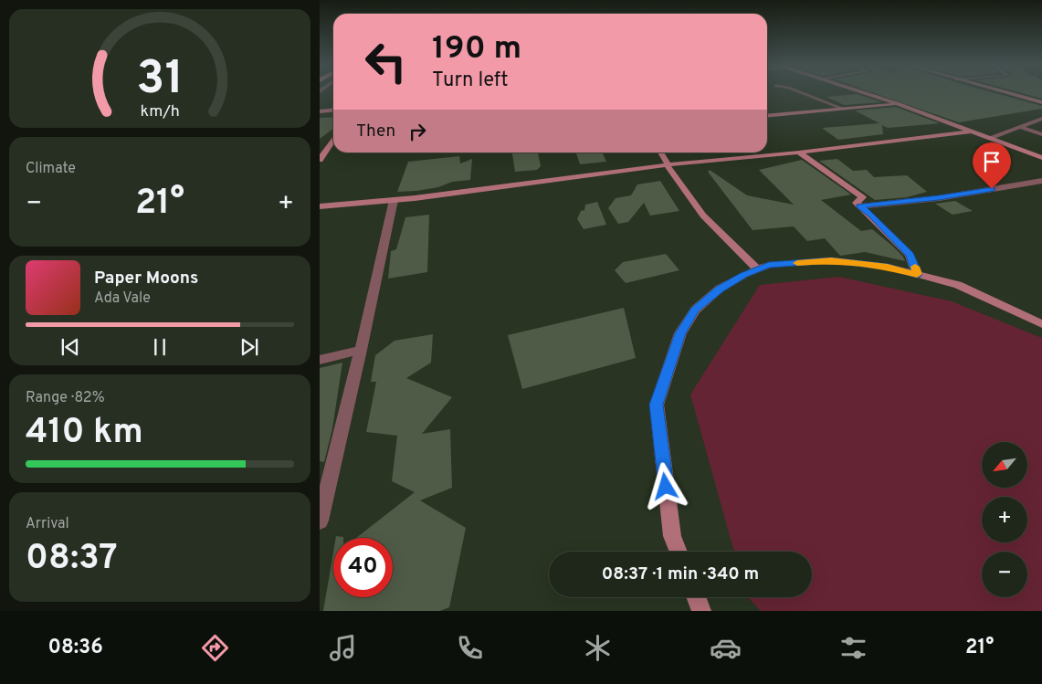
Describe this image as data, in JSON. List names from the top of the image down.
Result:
{
  "north": "bottom left",
  "page": {
    "turn": ["190 m", "Turn left"],
    "then": "Then",
    "tile": [
      "Climate",
      ["Range · 82%", "410 km"],
      ["Arrival", "08:37"]
    ],
    "heat": ["−", "21°", "+"],
    "song": ["Paper Moons", "Ada Vale"],
    "map_buttons": ["+", "−"],
    "limit": "40",
    "trip": "08:37 · 1 min · 340 m",
    "tabs": ["08:36", "21°"],
    "gauge": ["31", "km/h"]
  }
}
